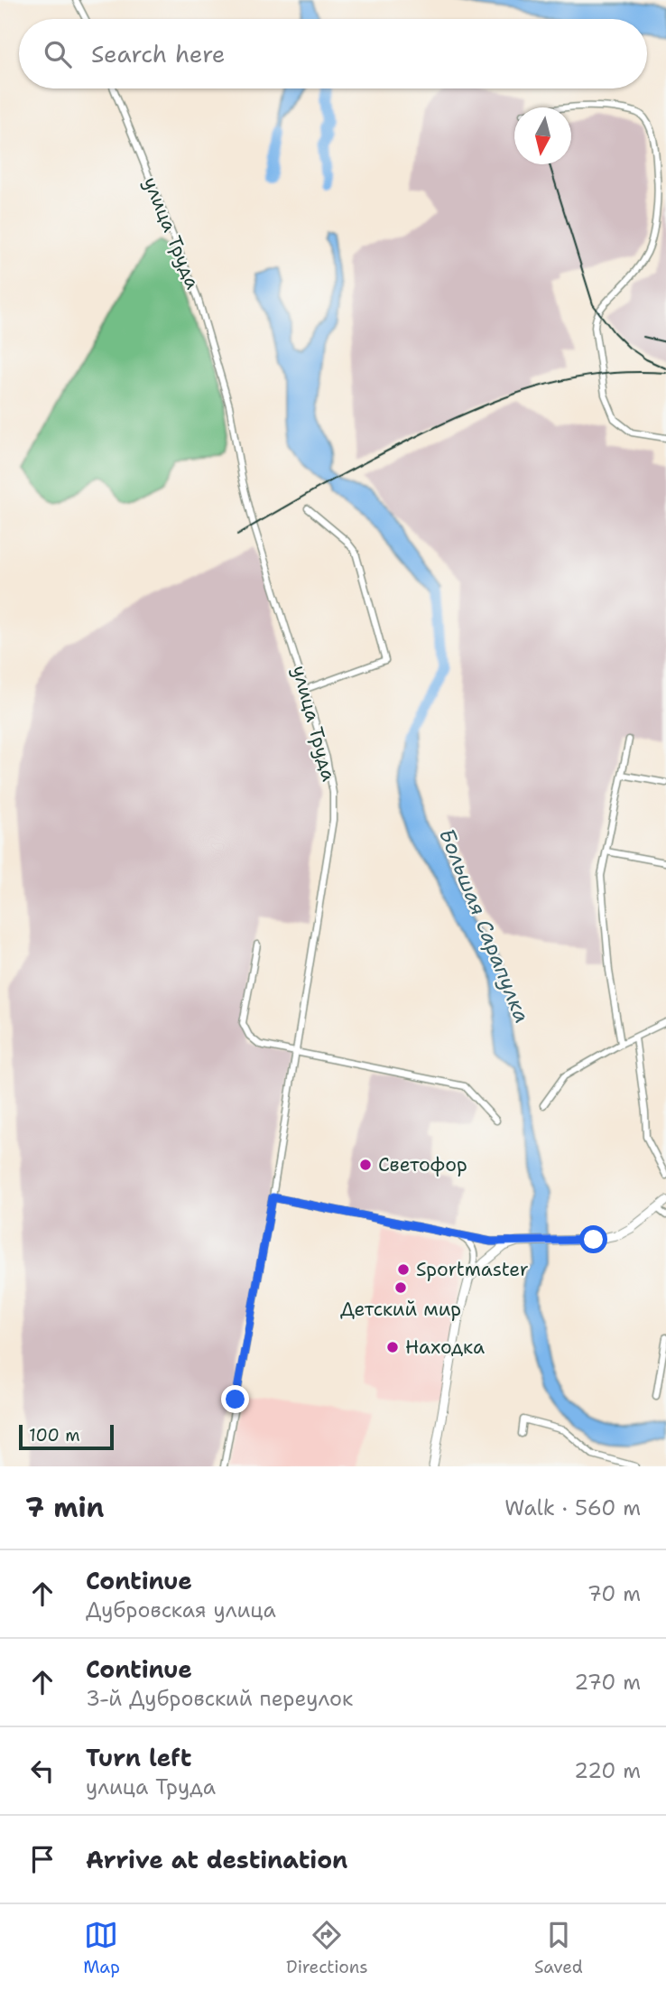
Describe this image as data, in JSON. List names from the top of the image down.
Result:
{
  "streets": {
    "street": ["улица Труда"]
  },
  "water": ["Большая Сарапулка"],
  "places": [
    "Светофор",
    "Sportmaster",
    "Детский мир",
    "Находка"
  ],
  "scale_bar": "100 m",
  "north": "bottom",
  "page": {
    "search": "Search here",
    "scale": "100 m",
    "heading": ["7 min", "Walk · 560 m"],
    "list": [
      ["Continue", "Дубровская улица", "70 m"],
      ["Continue", "3-й Дубровский переулок", "270 m"],
      ["Turn left", "улица Труда", "220 m"],
      "Arrive at destination"
    ],
    "nav": ["Map", "Directions", "Saved"]
  }
}
